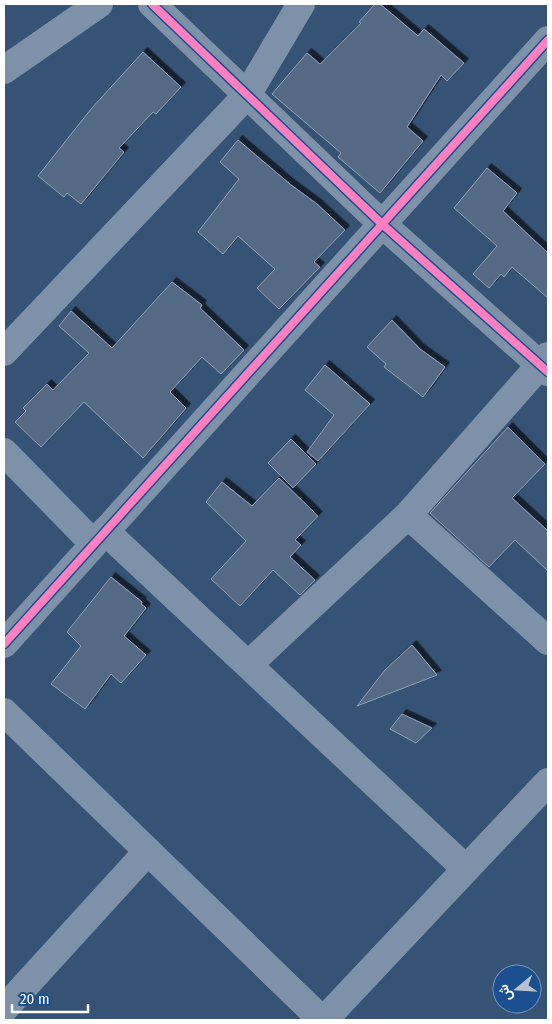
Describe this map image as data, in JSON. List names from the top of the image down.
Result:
{
  "scale_bar": "20 m",
  "north": "left"
}
